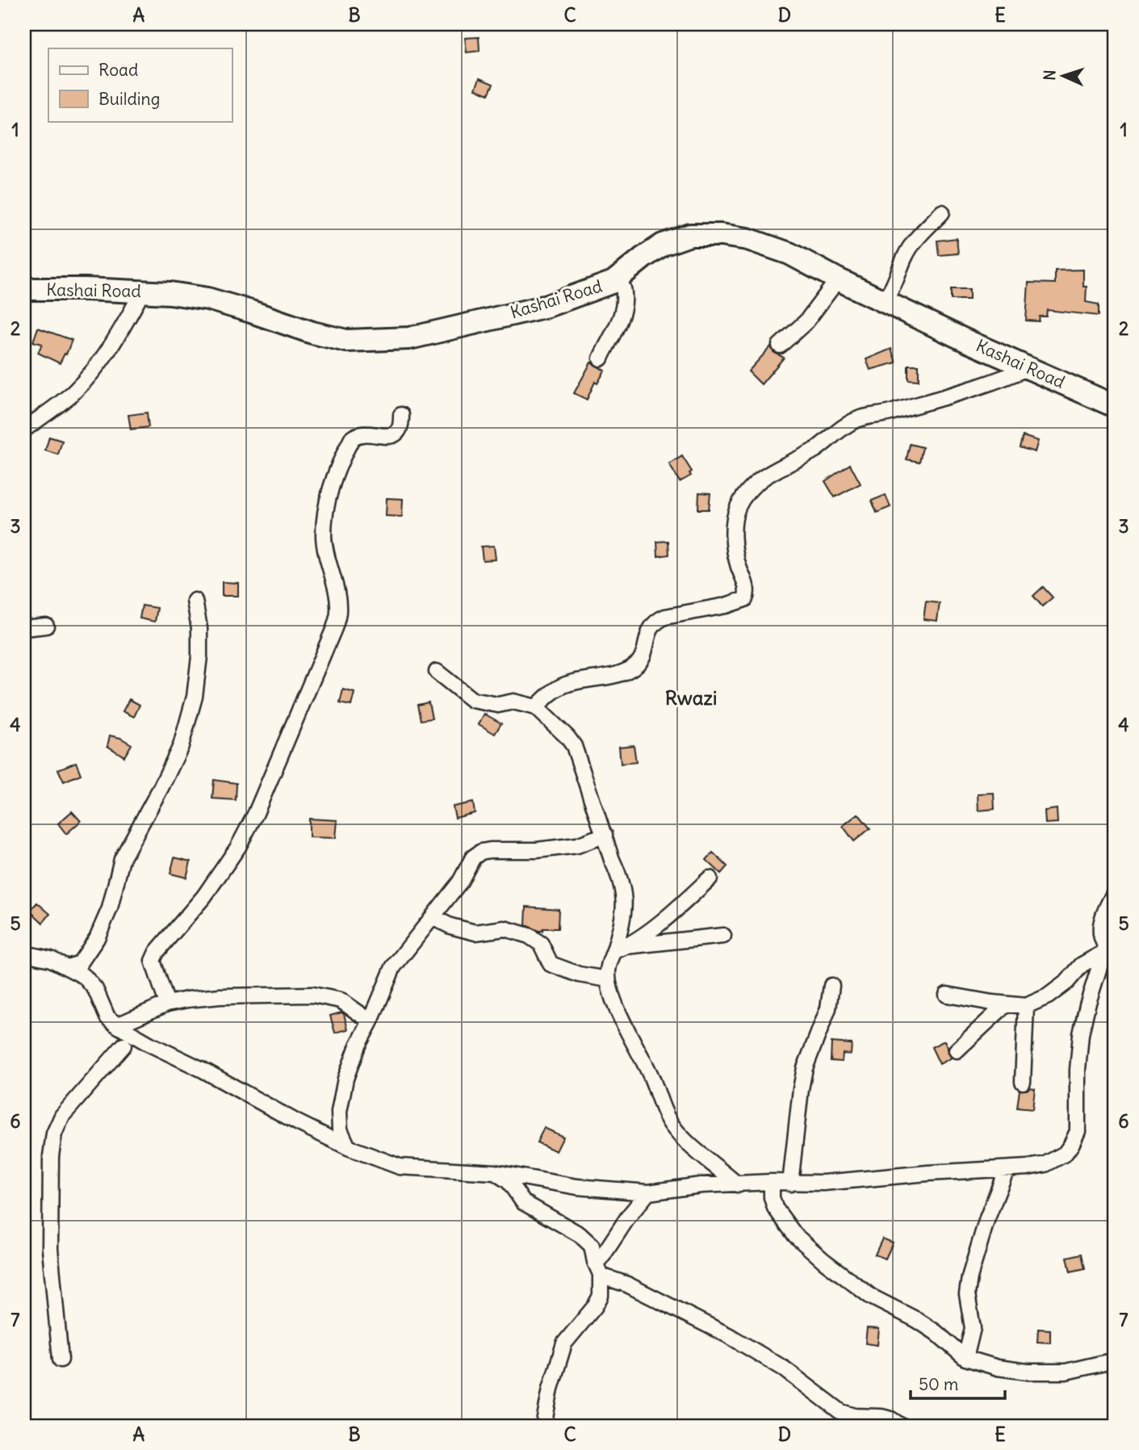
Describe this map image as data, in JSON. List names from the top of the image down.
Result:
{
  "streets": {
    "street": ["Kashai Road"]
  },
  "districts": ["Rwazi"],
  "legend": ["Road", "Building"],
  "scale_bar": "50 m",
  "north": "left",
  "grid": {
    "columns": [
      "A",
      "B",
      "C",
      "D",
      "E"
    ],
    "rows": [
      "1",
      "2",
      "3",
      "4",
      "5",
      "6",
      "7"
    ]
  }
}
